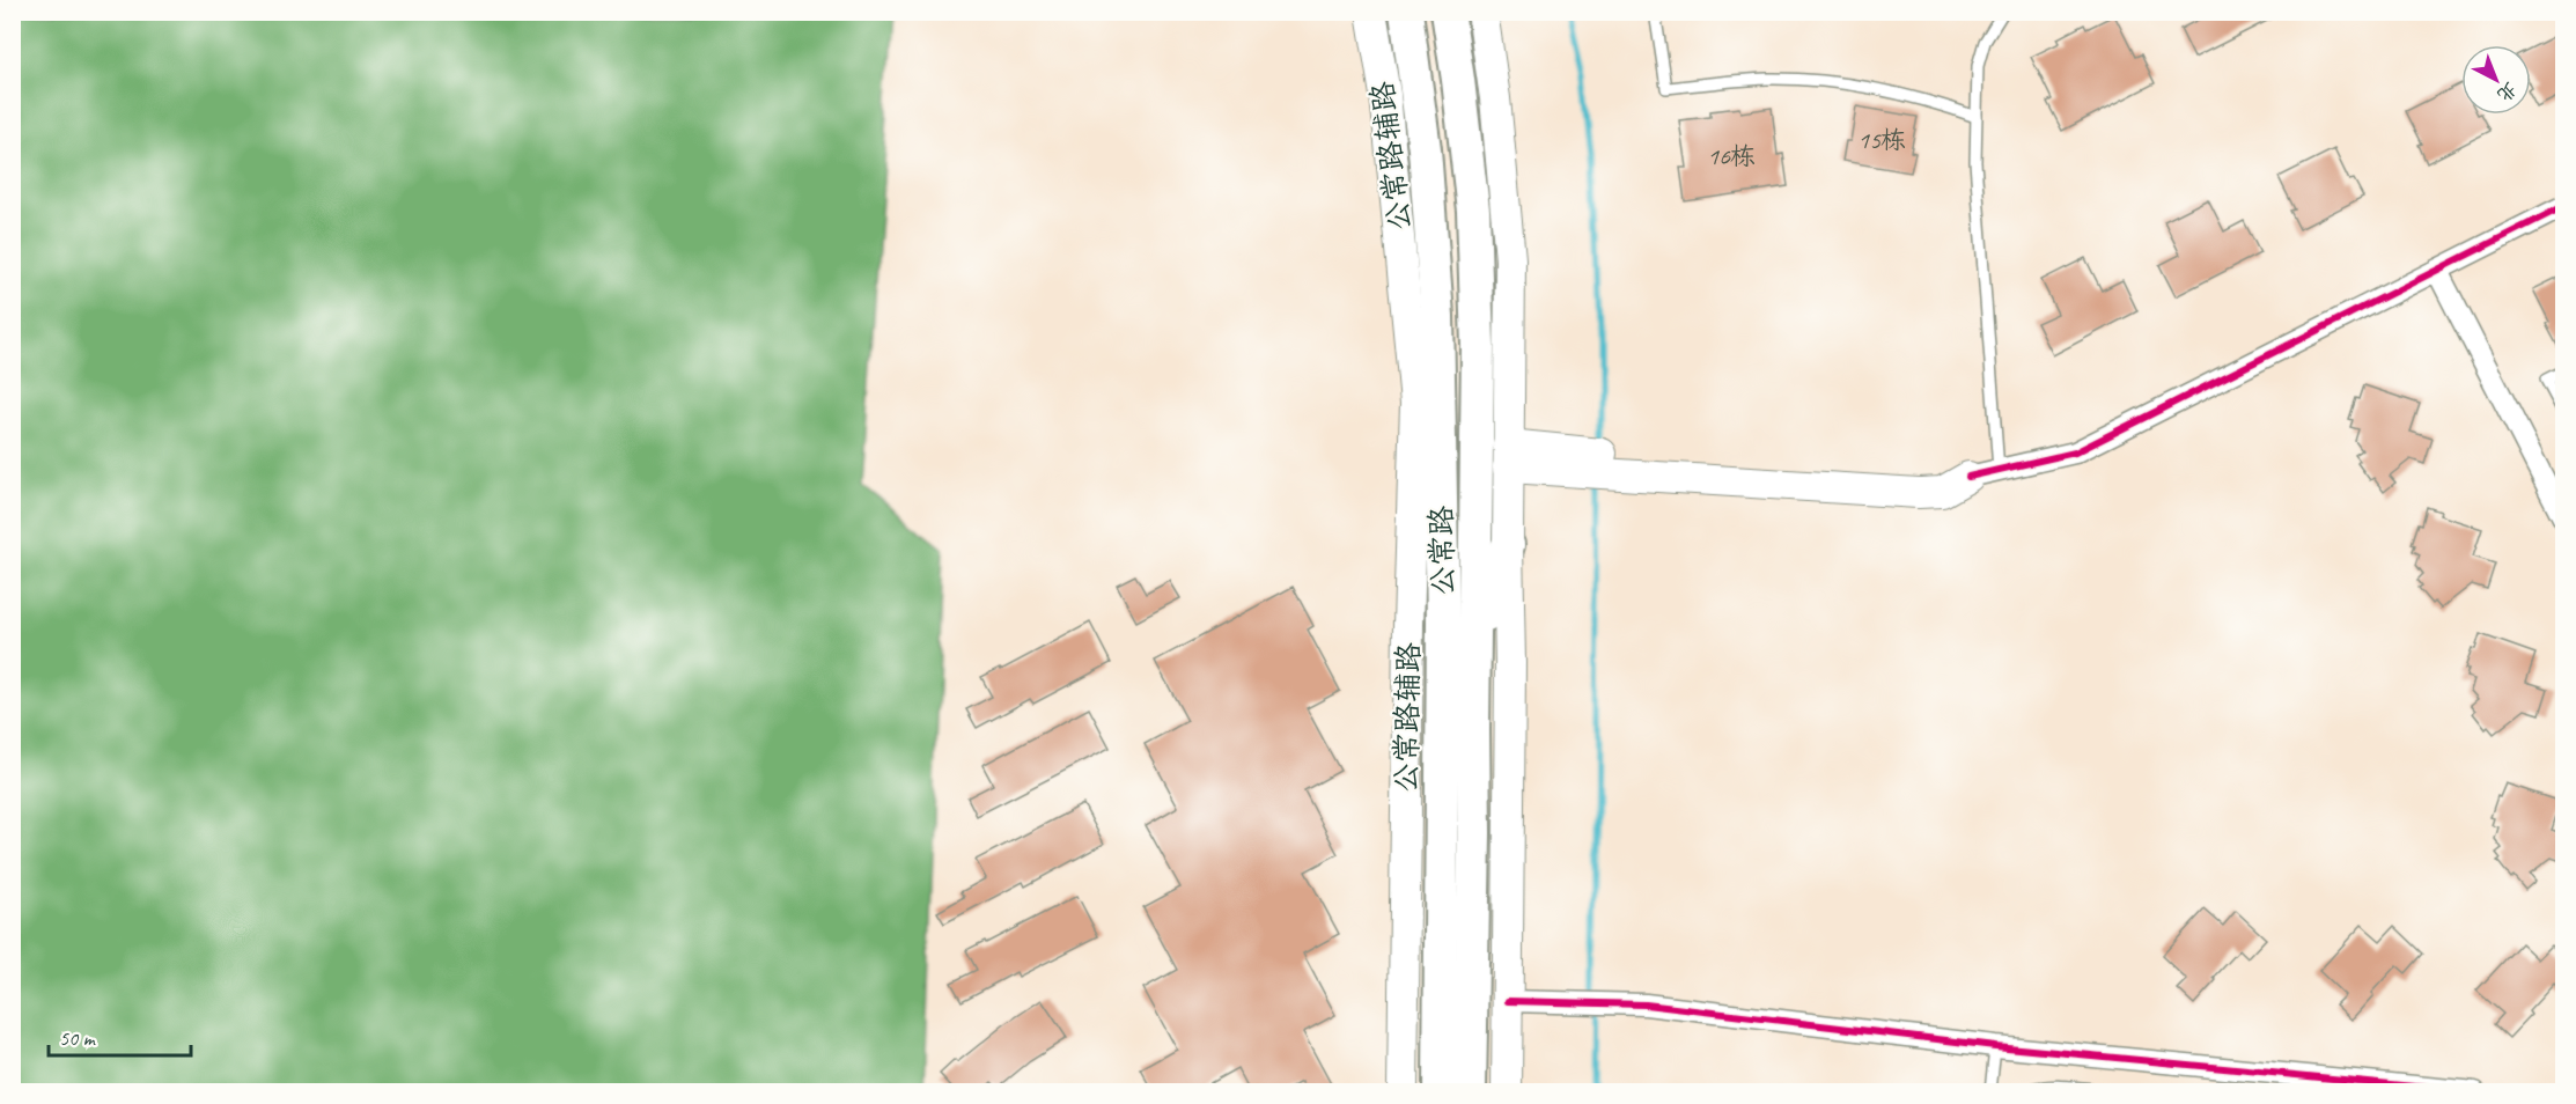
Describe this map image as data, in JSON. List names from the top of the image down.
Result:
{
  "streets": {
    "main road": ["公常路辅路", "公常路"]
  },
  "house_numbers": ["15栋", "16栋"],
  "scale_bar": "50 m",
  "north": "bottom right"
}
